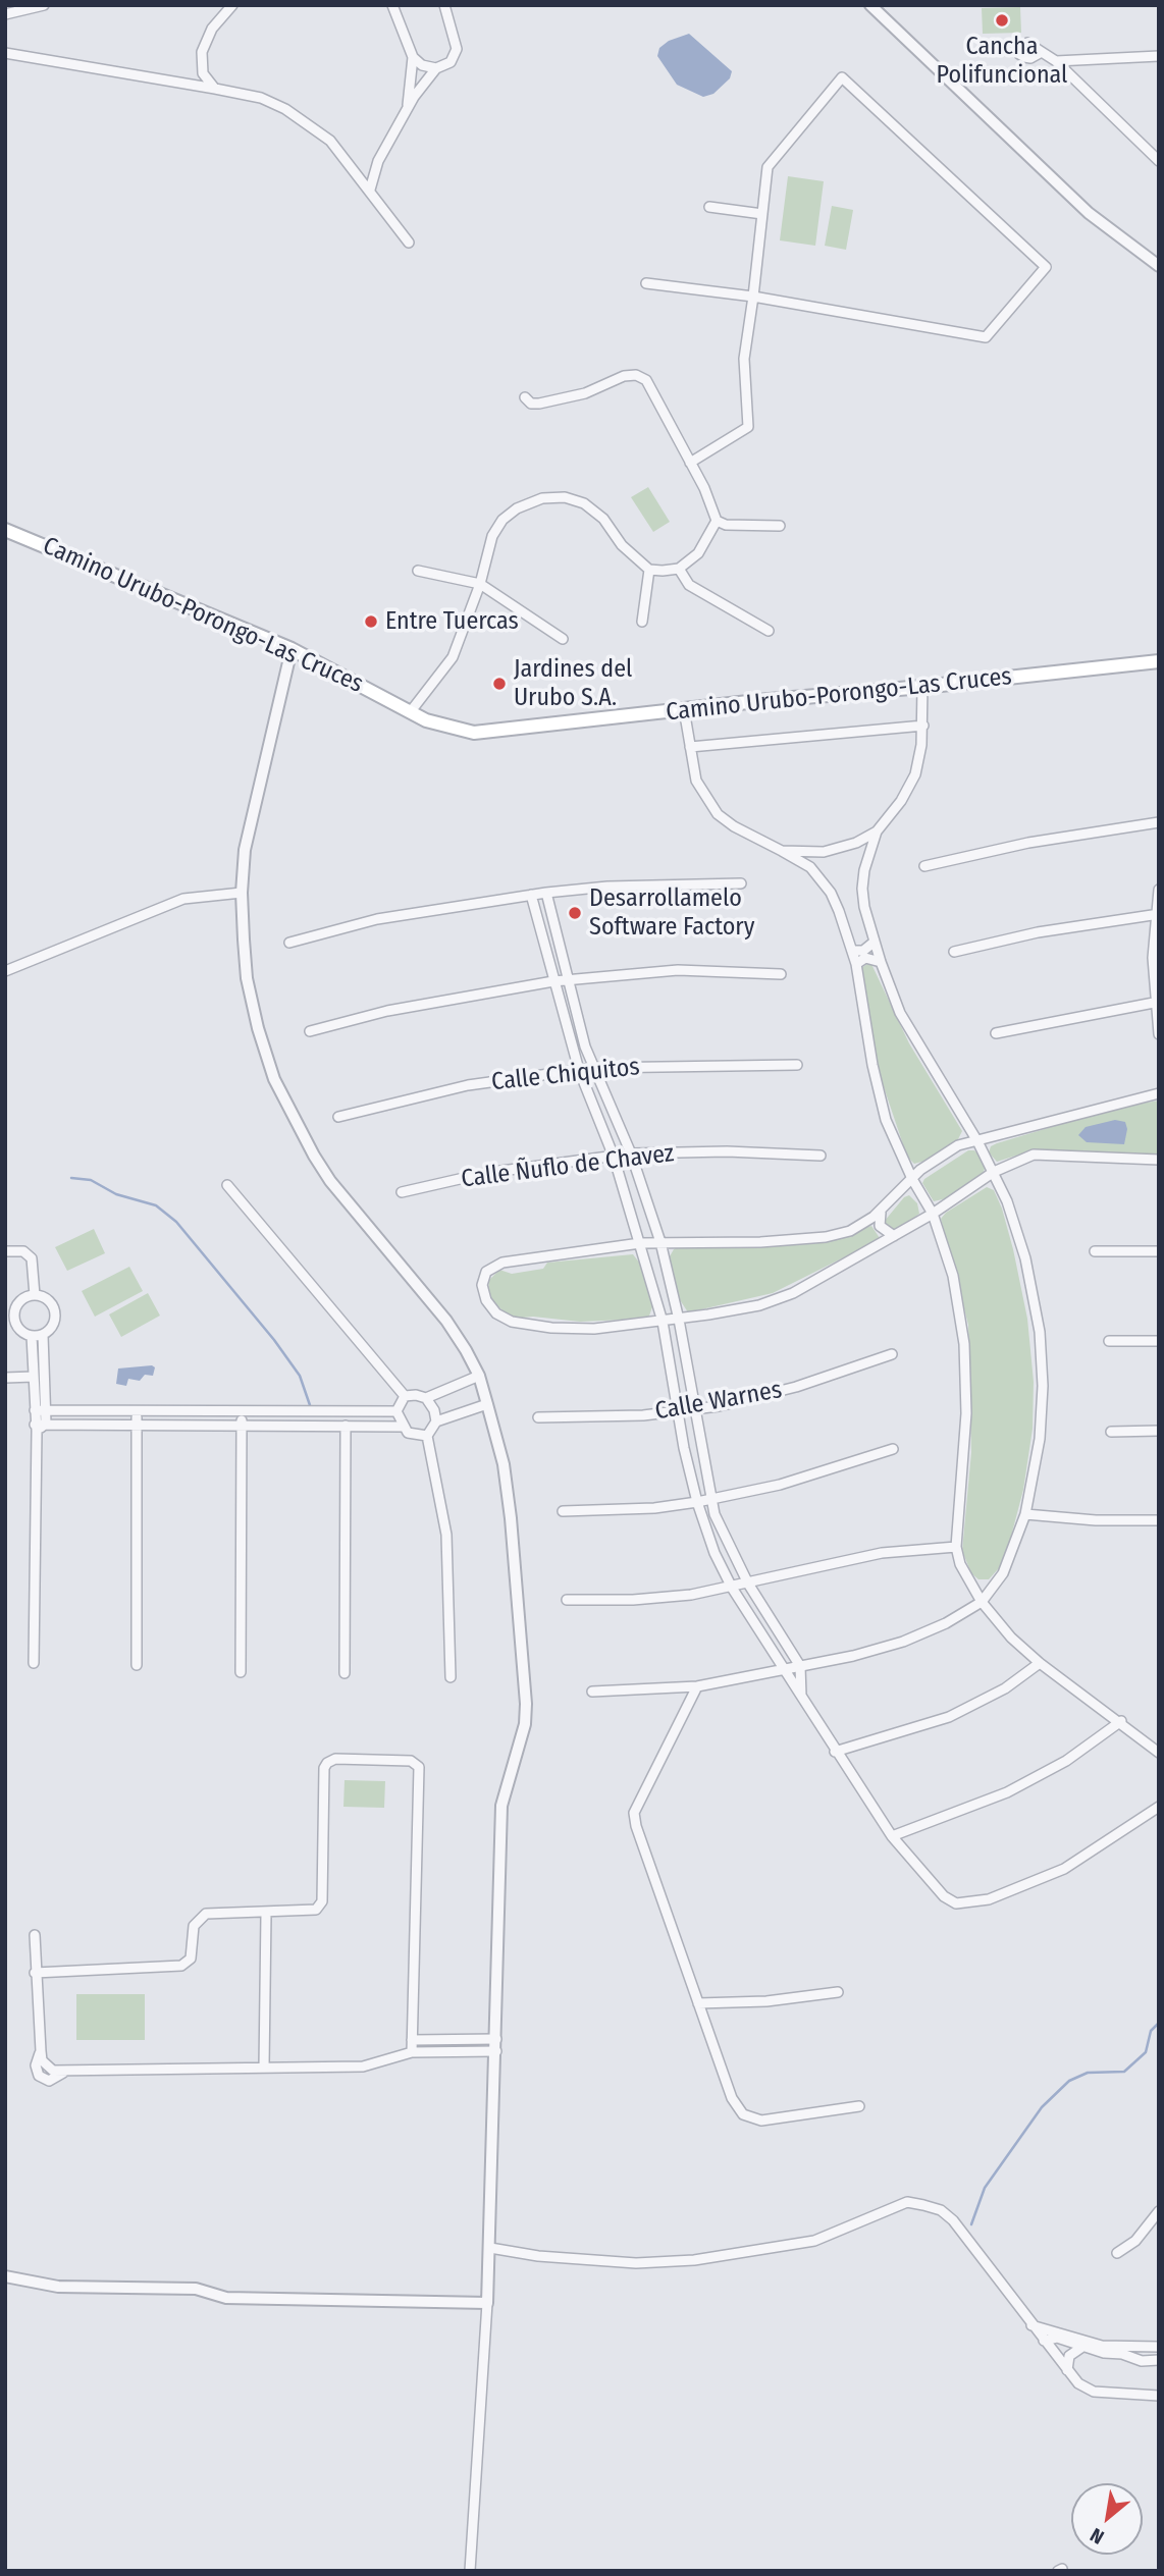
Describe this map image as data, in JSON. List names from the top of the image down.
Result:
{
  "streets": {
    "main road": ["Camino Urubo-Porongo-Las Cruces"],
    "street": ["Calle Chiquitos", "Calle Ñuflo de Chavez", "Calle Warnes"]
  },
  "places": [
    "Cancha Polifuncional",
    "Entre Tuercas",
    "Jardines del Urubo S.A.",
    "Desarrollamelo Software Factory"
  ],
  "north": "bottom left"
}
